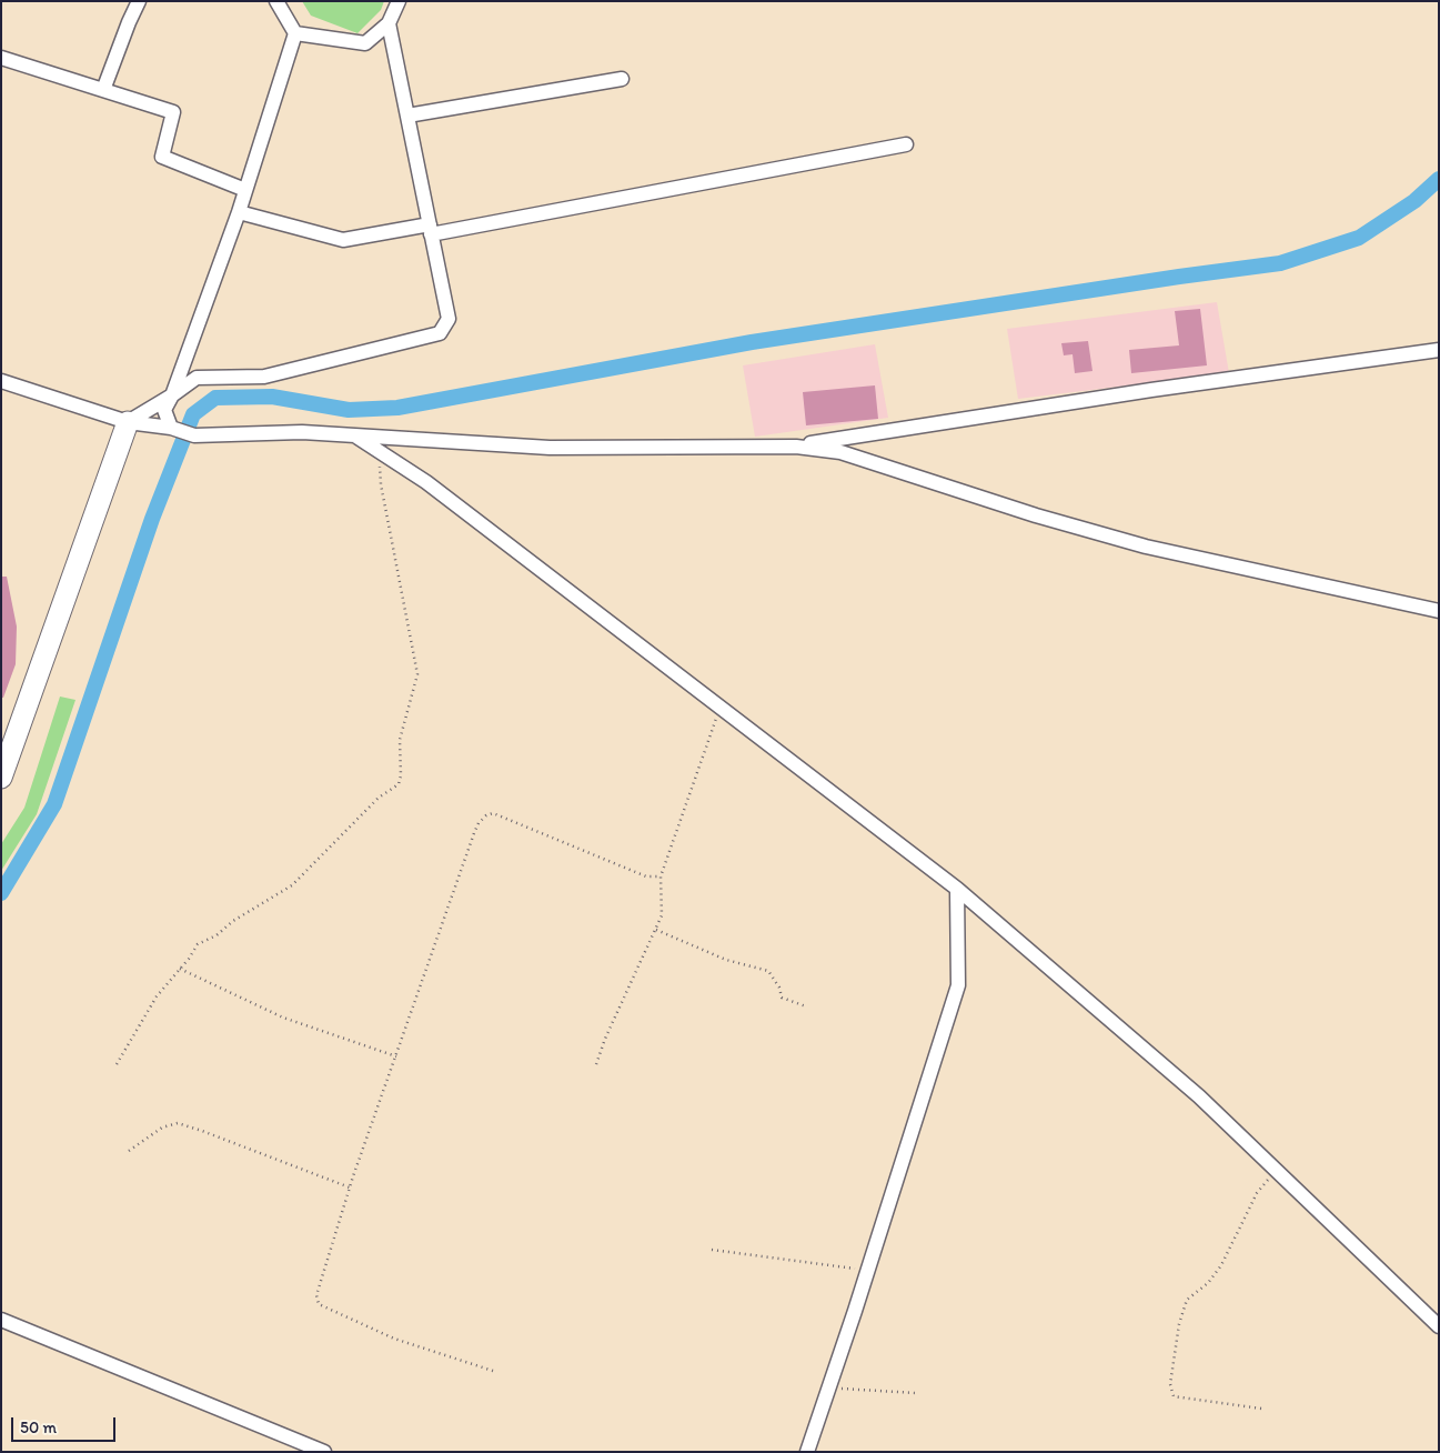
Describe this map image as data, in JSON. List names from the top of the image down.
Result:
{
  "scale_bar": "50 m"
}
